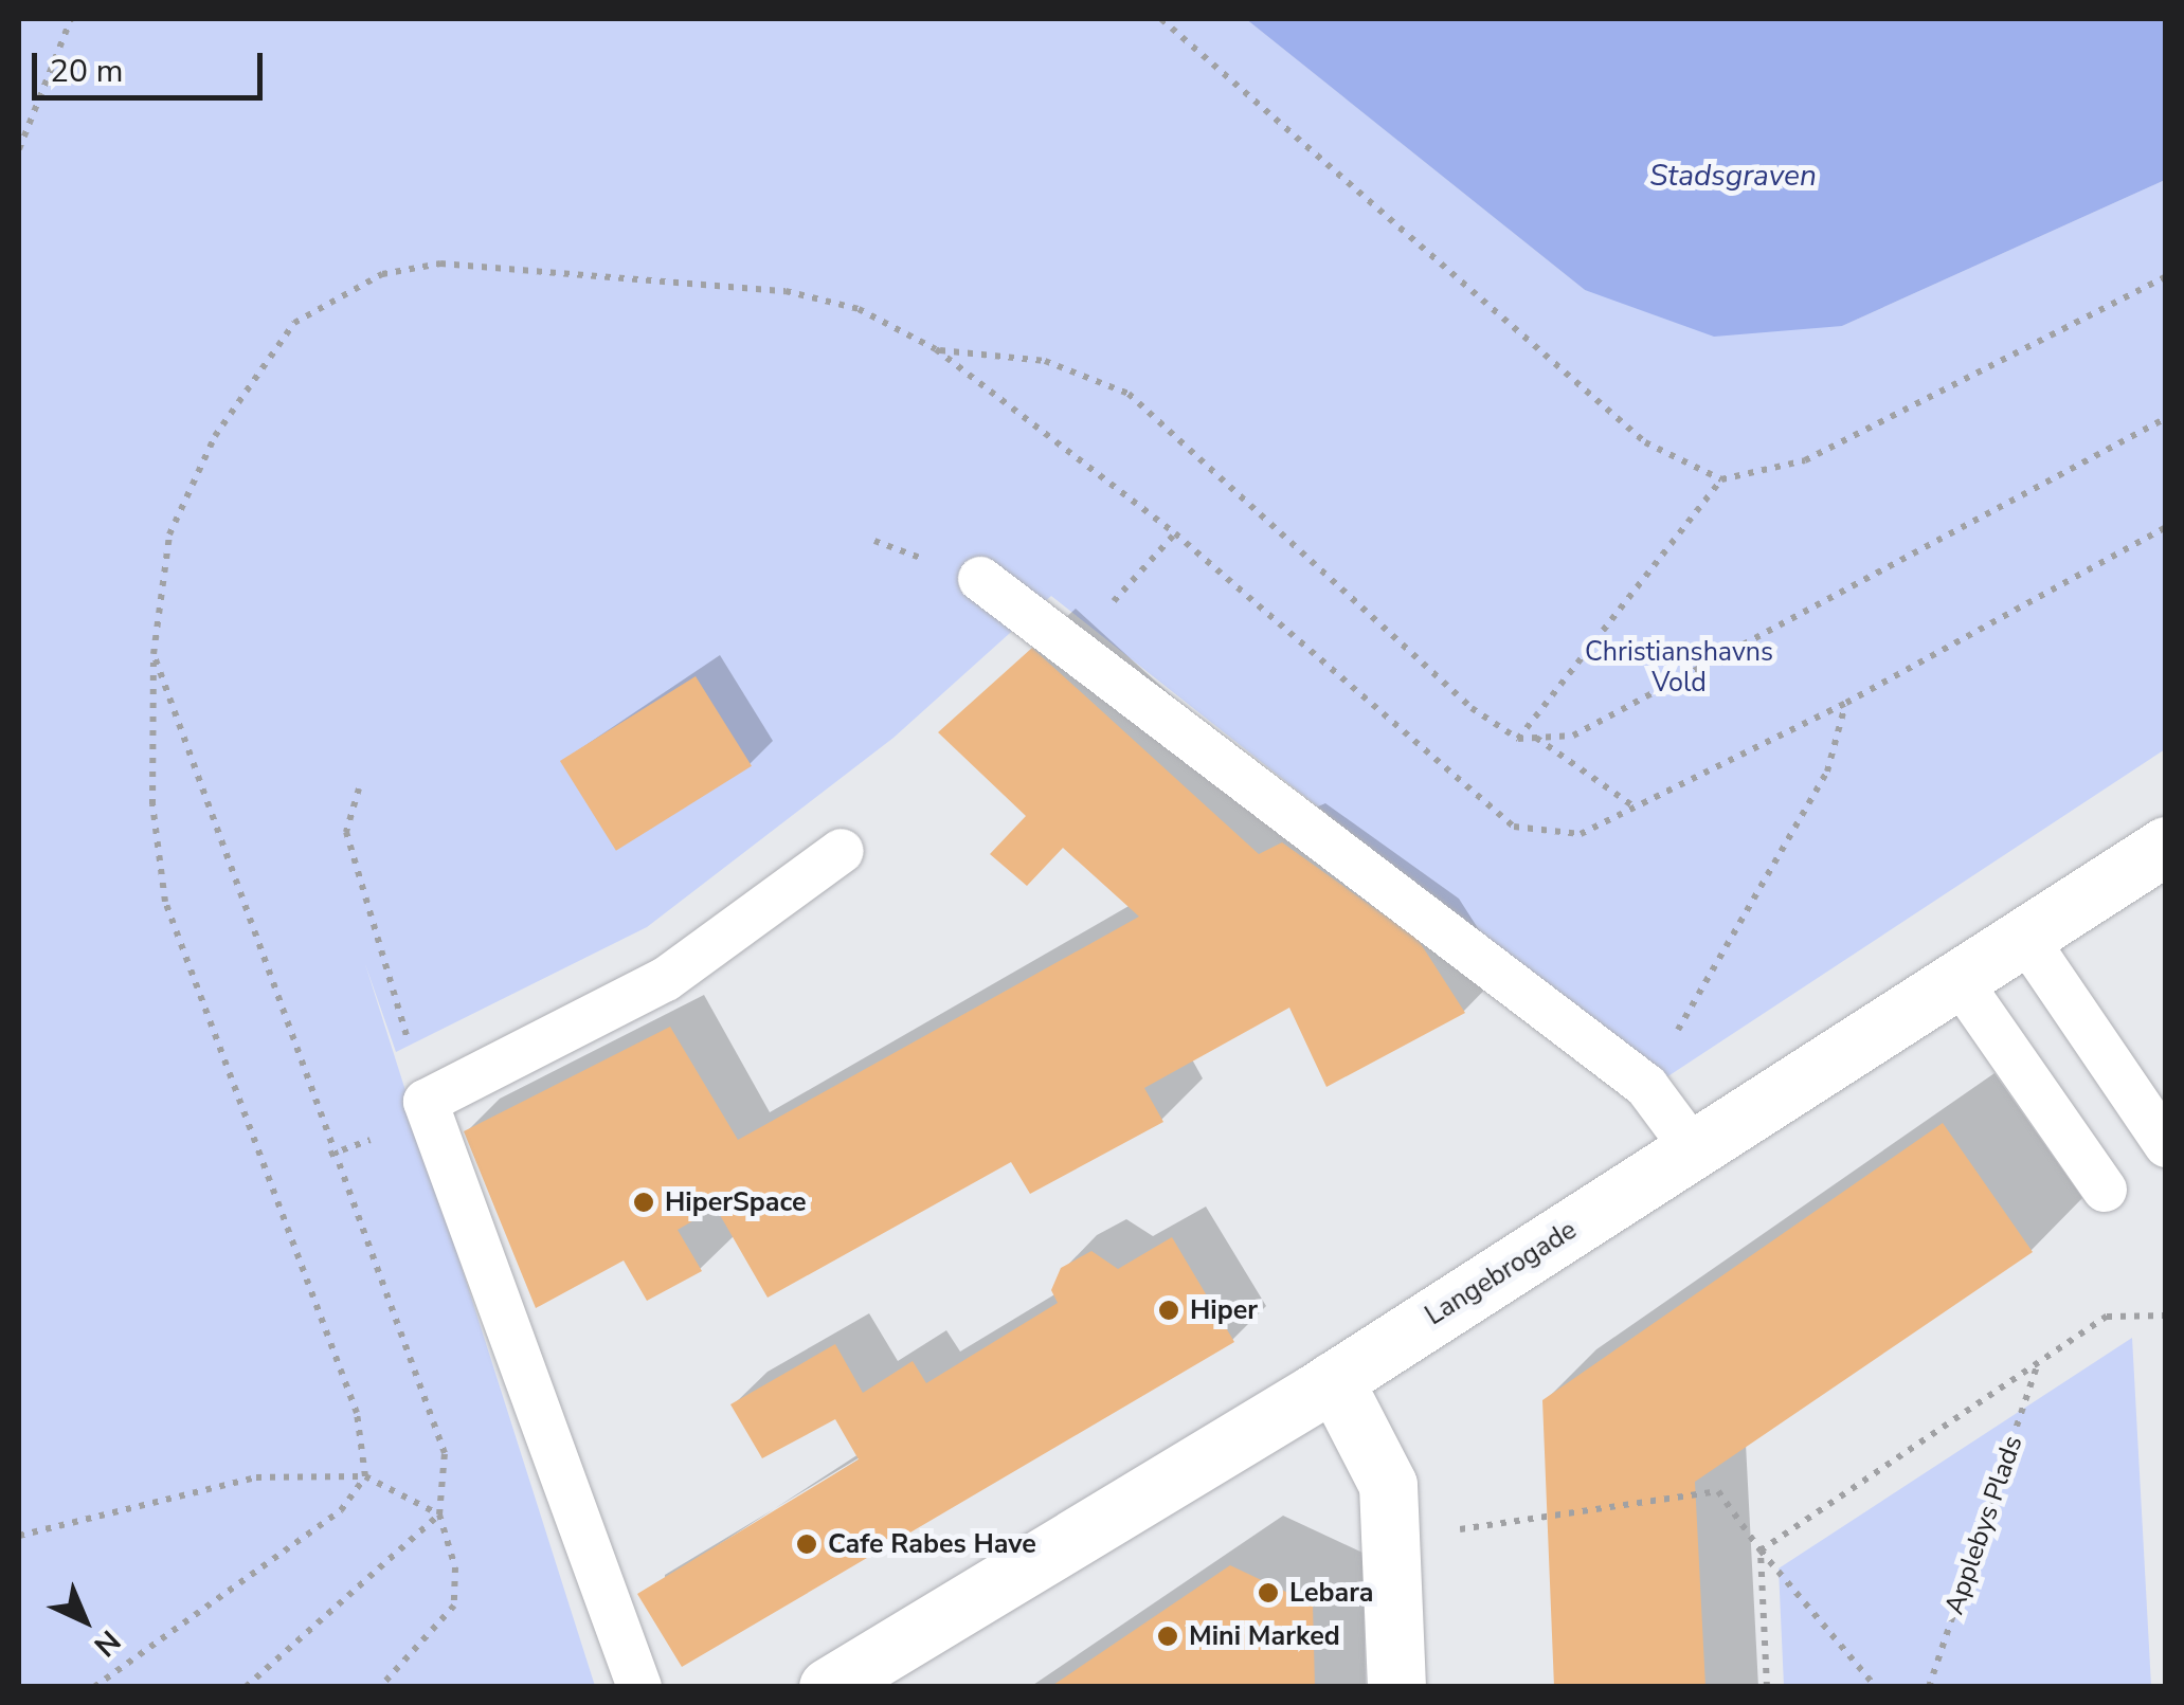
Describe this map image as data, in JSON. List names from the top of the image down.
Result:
{
  "streets": {
    "street": ["Langebrogade"],
    "path": ["Applebys Plads"]
  },
  "water": ["Stadsgraven"],
  "parks": ["Christianshavns Vold"],
  "places": [
    "HiperSpace",
    "Hiper",
    "Cafe Rabes Have",
    "Lebara",
    "Mini Marked"
  ],
  "scale_bar": "20 m",
  "north": "bottom right"
}
